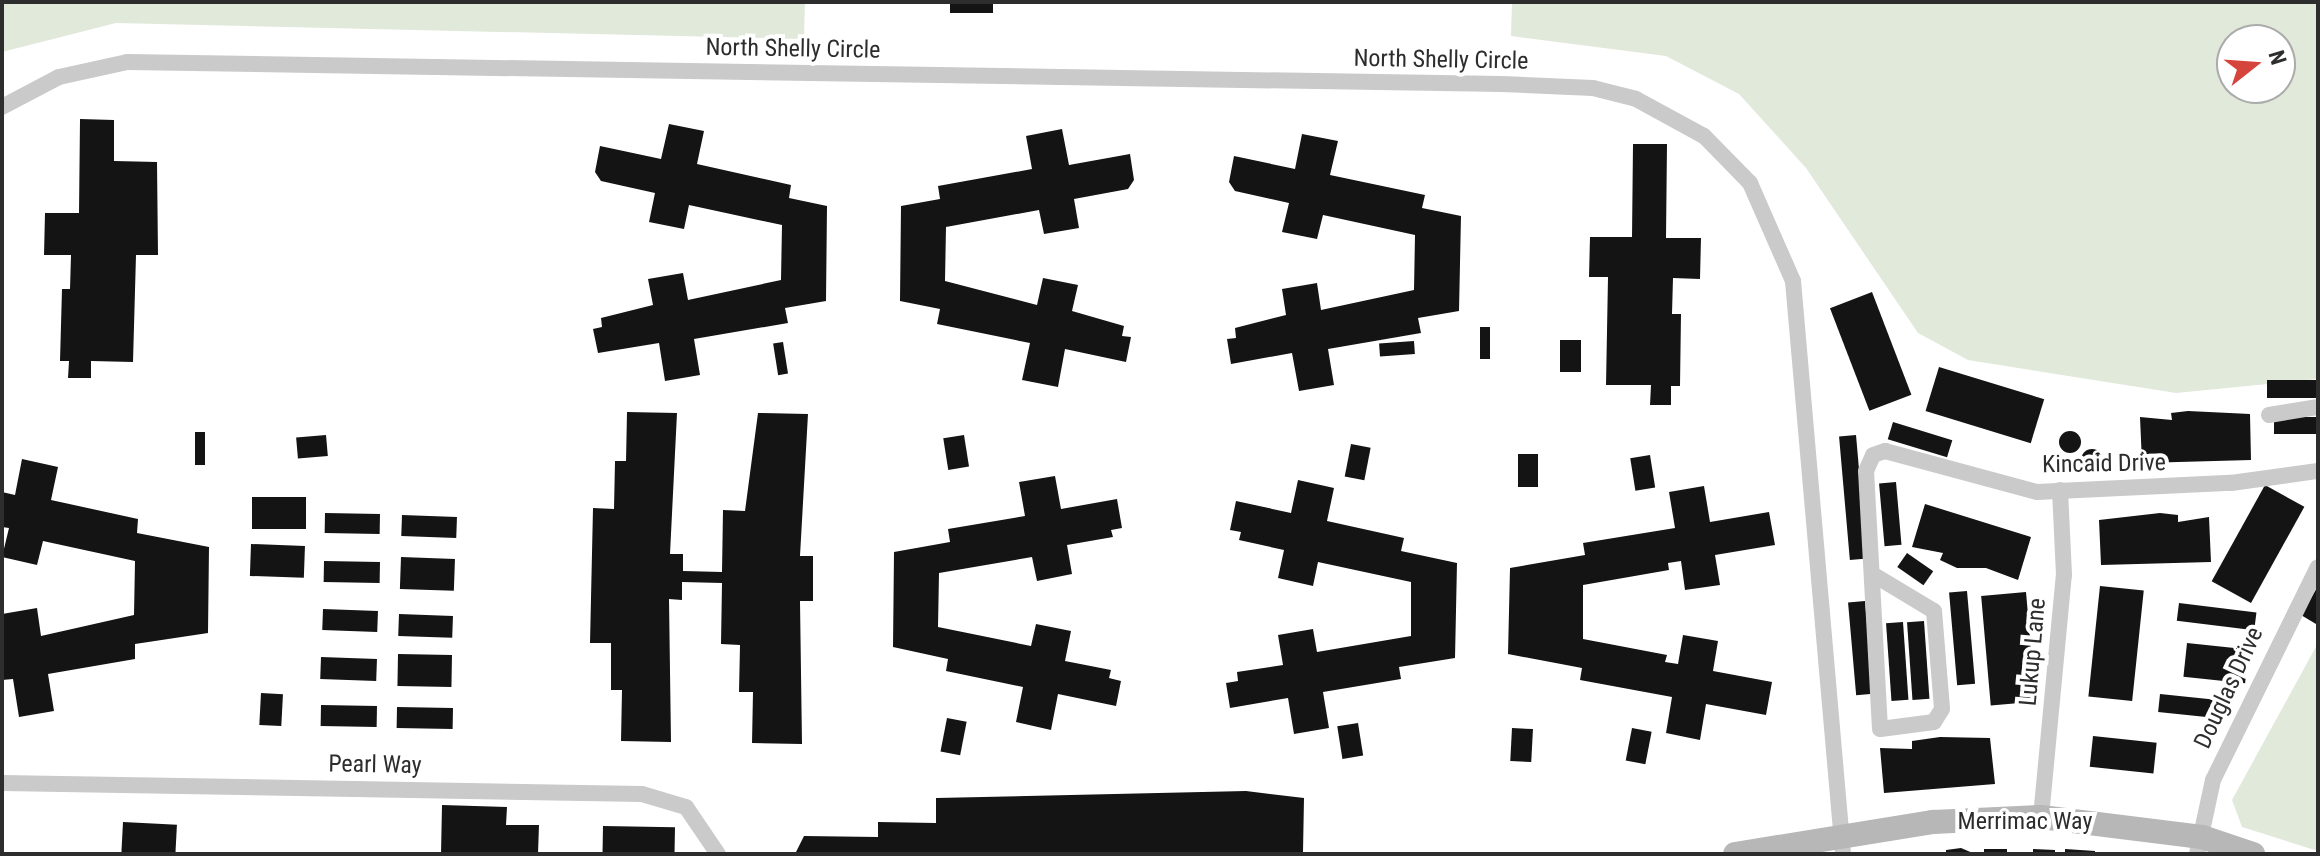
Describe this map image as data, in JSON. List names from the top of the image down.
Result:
{
  "streets": {
    "street": [
      "North Shelly Circle",
      "Kincaid Drive",
      "Lukup Lane",
      "Douglas Drive",
      "Pearl Way",
      "Merrimac Way"
    ]
  },
  "crossings": [
    ["North Shelly Circle", "Merrimac Way"],
    ["Kincaid Drive", "Lukup Lane"],
    ["Lukup Lane", "Merrimac Way"],
    ["Douglas Drive", "Merrimac Way"]
  ],
  "north": "right"
}
